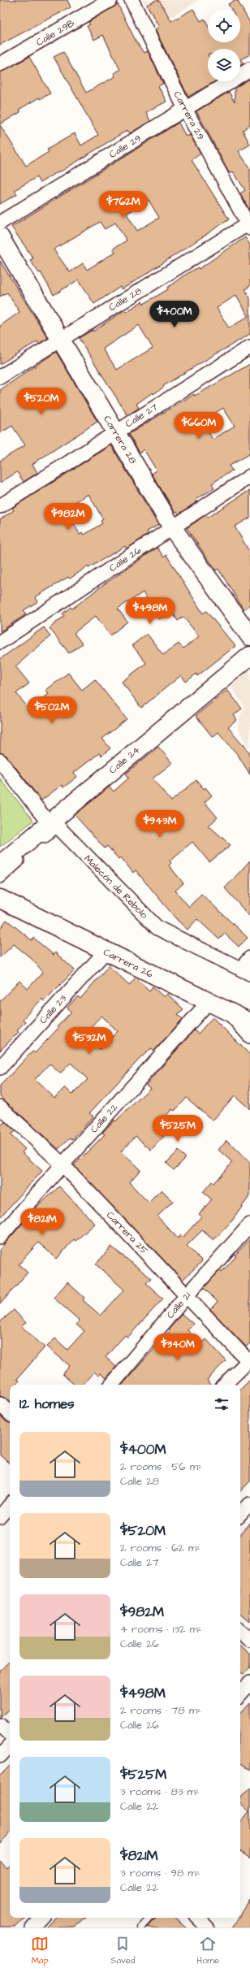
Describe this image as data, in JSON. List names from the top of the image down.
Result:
{
  "streets": {
    "street": [
      "Calle 29B",
      "Carrera 29",
      "Calle 29",
      "Calle 28",
      "Calle 27",
      "Carrera 28",
      "Calle 26",
      "Calle 24",
      "Malecón de Rebolo",
      "Carrera 26",
      "Calle 23",
      "Calle 22",
      "Carrera 25",
      "Calle 21"
    ]
  },
  "crossings": [
    ["Carrera 29", "Calle 29"],
    ["Carrera 29", "Calle 28"],
    ["Calle 28", "Carrera 28"],
    ["Calle 27", "Carrera 28"],
    ["Carrera 28", "Calle 26"],
    ["Carrera 26", "Calle 23"],
    ["Carrera 26", "Calle 22"],
    ["Calle 22", "Carrera 25"],
    ["Carrera 25", "Calle 21"]
  ],
  "page": {
    "price": [
      "$762M",
      "$400M",
      "$520M",
      "$660M",
      "$982M",
      "$498M",
      "$502M",
      "$943M",
      "$532M",
      "$525M",
      "$821M",
      "$340M"
    ],
    "heading": "12 homes",
    "list": [
      {
        "name": "$400M",
        "note": "2 rooms · 56 m² · Calle 28"
      },
      {
        "name": "$520M",
        "note": "2 rooms · 62 m² · Calle 27"
      },
      {
        "name": "$982M",
        "note": "4 rooms · 132 m² · Calle 26"
      },
      {
        "name": "$498M",
        "note": "2 rooms · 78 m² · Calle 26"
      },
      {
        "name": "$525M",
        "note": "3 rooms · 83 m² · Calle 22"
      },
      {
        "name": "$821M",
        "note": "3 rooms · 98 m² · Calle 22"
      }
    ],
    "tabs": ["Map", "Saved", "Home"]
  }
}
